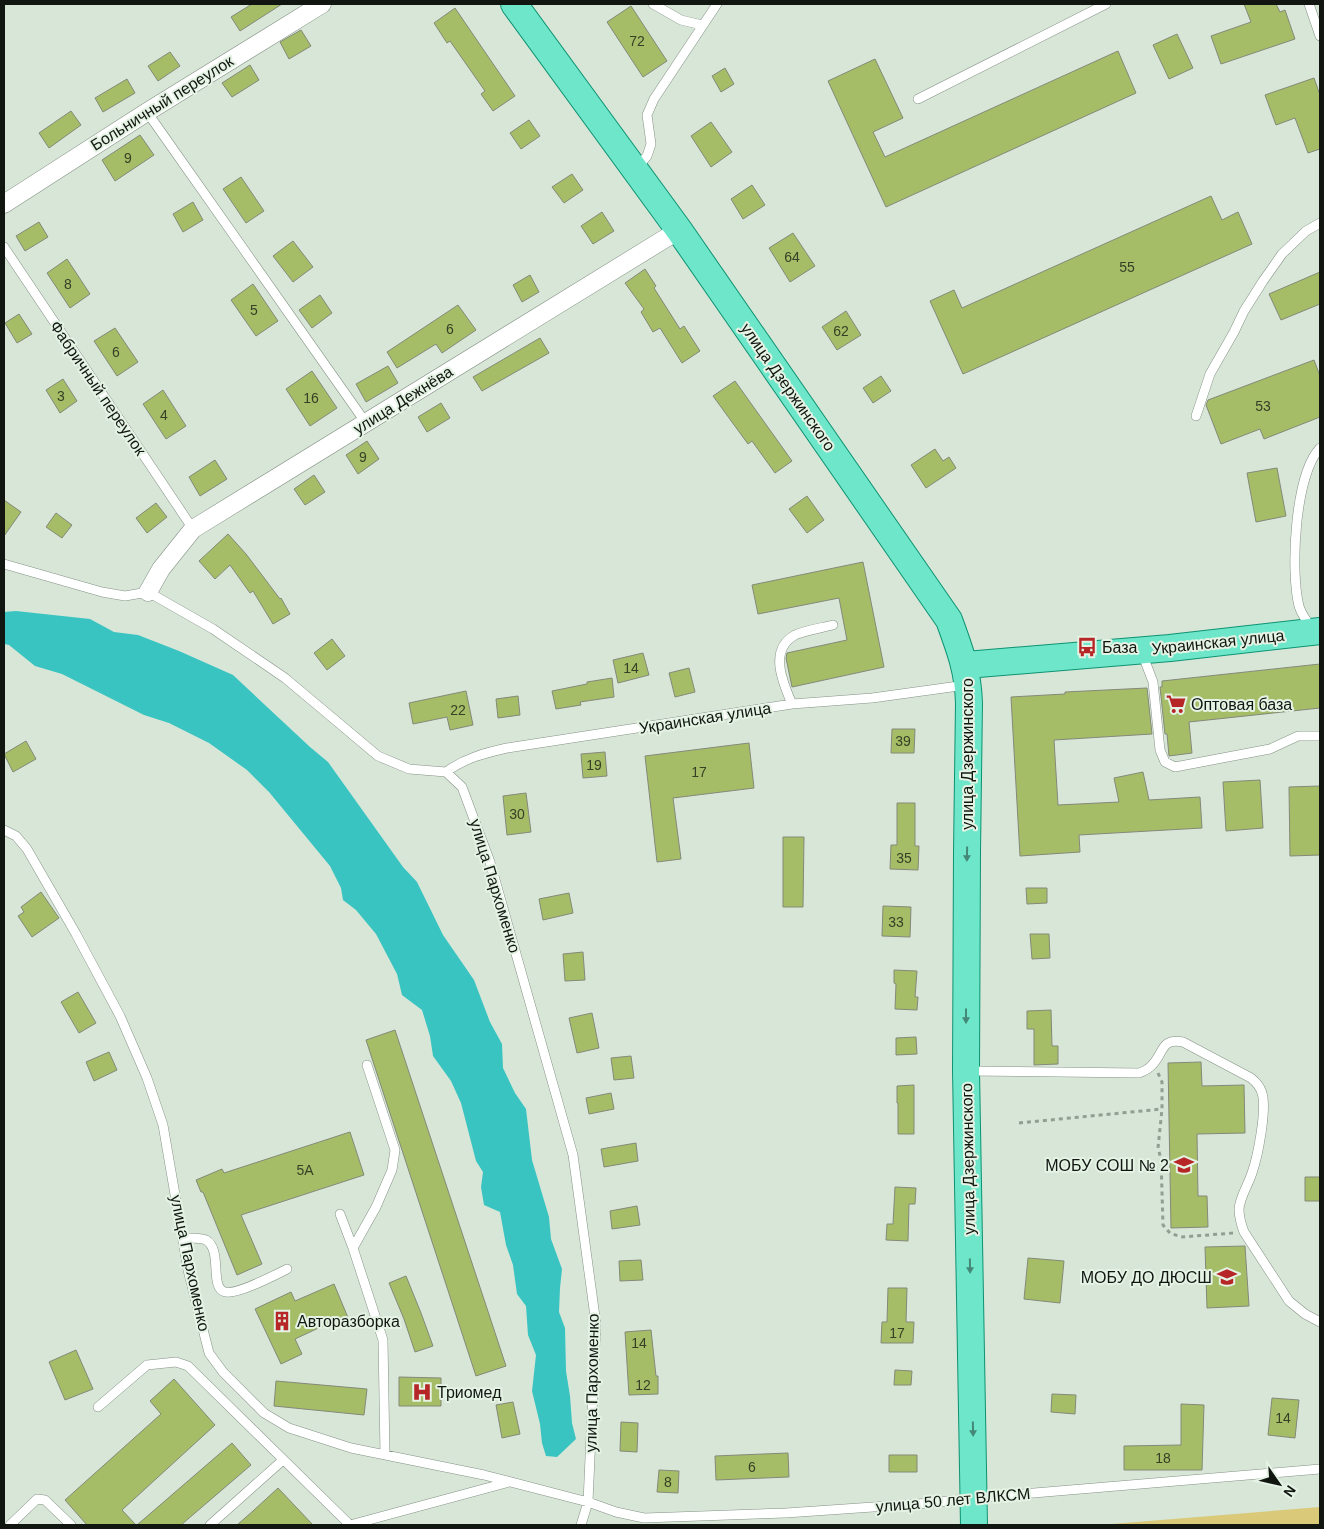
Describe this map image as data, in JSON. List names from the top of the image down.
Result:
{
  "streets": {
    "main road": ["улица Дзержинского", "Украинская улица"],
    "street": ["Больничный переулок", "улица Дежнёва"],
    "lane": ["Фабричный переулок", "улица Пархоменко", "улица 50 лет ВЛКСМ"]
  },
  "crossings": [
    ["улица Дзержинского", "улица Дежнёва"],
    ["улица Дзержинского", "Украинская улица"],
    ["улица Дзержинского", "улица 50 лет ВЛКСМ"],
    ["Фабричный переулок", "улица Дежнёва"],
    ["Украинская улица", "улица Пархоменко"],
    ["улица Пархоменко", "улица 50 лет ВЛКСМ"]
  ],
  "one_way": ["улица Дзержинского"],
  "places": {
    "bus stop": ["База"],
    "supermarket": ["Оптовая база"],
    "school or university": ["МОБУ СОШ № 2", "МОБУ ДО ДЮСШ"],
    "building": ["Авторазборка"],
    "hospital": ["Триомед"]
  },
  "house_numbers": [
    "72",
    "9",
    "64",
    "55",
    "8",
    "5",
    "6",
    "62",
    "6",
    "3",
    "16",
    "53",
    "4",
    "9",
    "14",
    "22",
    "39",
    "19",
    "17",
    "30",
    "35",
    "33",
    "5А",
    "17",
    "14",
    "12",
    "14",
    "18",
    "6",
    "8"
  ],
  "north": "bottom right"
}
